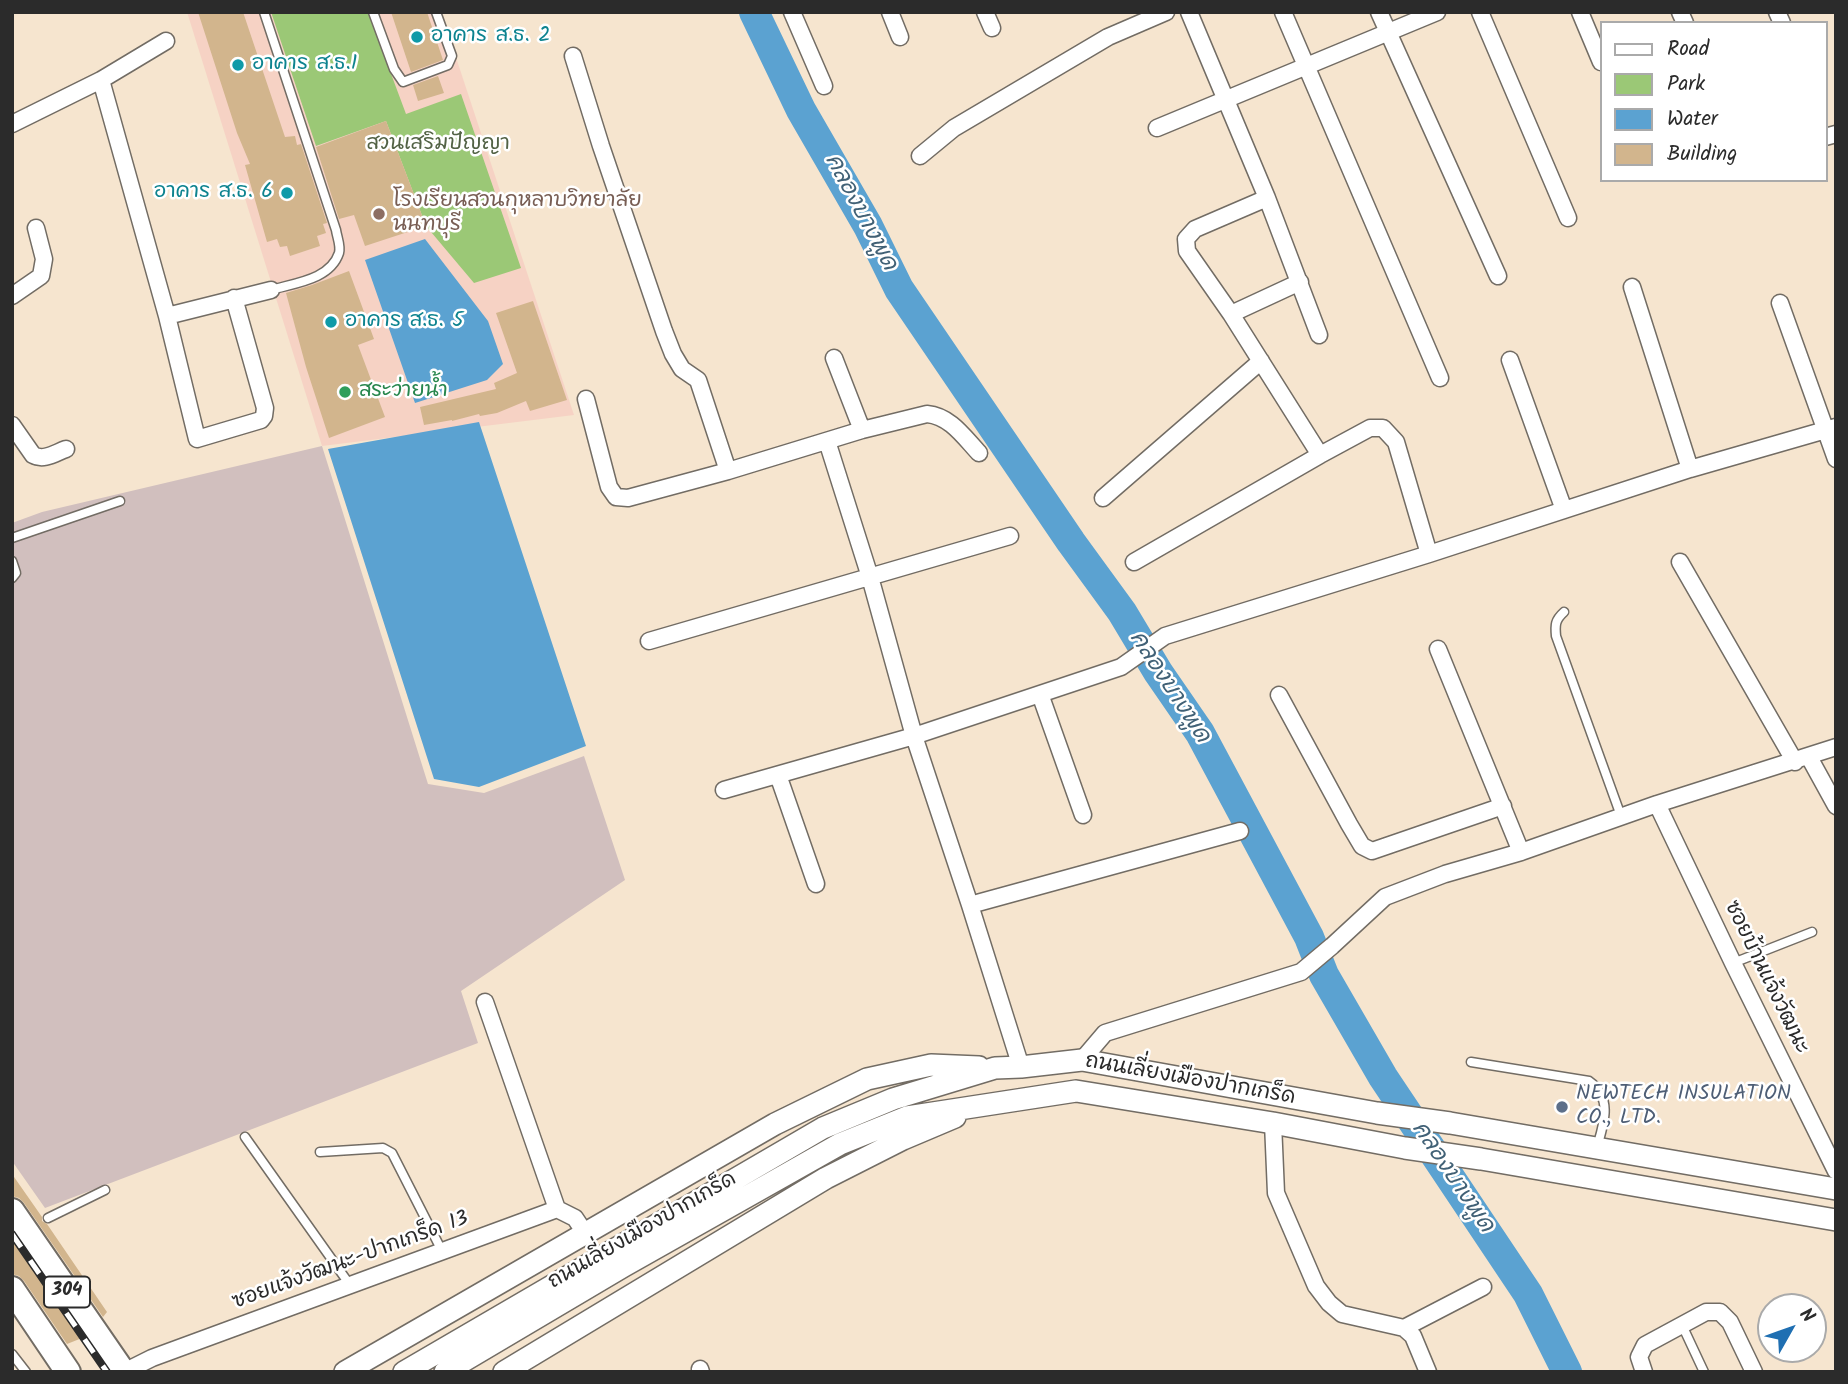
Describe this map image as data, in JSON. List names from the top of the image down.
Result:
{
  "streets": {
    "main road": ["ถนนเลี่ยงเมืองปากเกร็ด", "304"],
    "street": ["ซอยบ้านแจ้งวัฒนะ", "ซอยแจ้งวัฒนะ-ปากเกร็ด 13"]
  },
  "crossings": [
    ["ซอยแจ้งวัฒนะ-ปากเกร็ด 13", "304"]
  ],
  "water": ["คลองบางพูด"],
  "parks": ["สวนเสริมปัญญา"],
  "places": [
    "อาคาร ส.ธ. 2",
    "อาคาร ส.ธ.1",
    "อาคาร ส.ธ. 6",
    "โรงเรียนสวนกุหลาบวิทยาลัย นนทบุรี",
    "อาคาร ส.ธ. 5",
    "สระว่ายน้ำ",
    "NEWTECH INSULATION CO., LTD."
  ],
  "legend": [
    "Road",
    "Park",
    "Water",
    "Building"
  ],
  "north": "top right"
}
